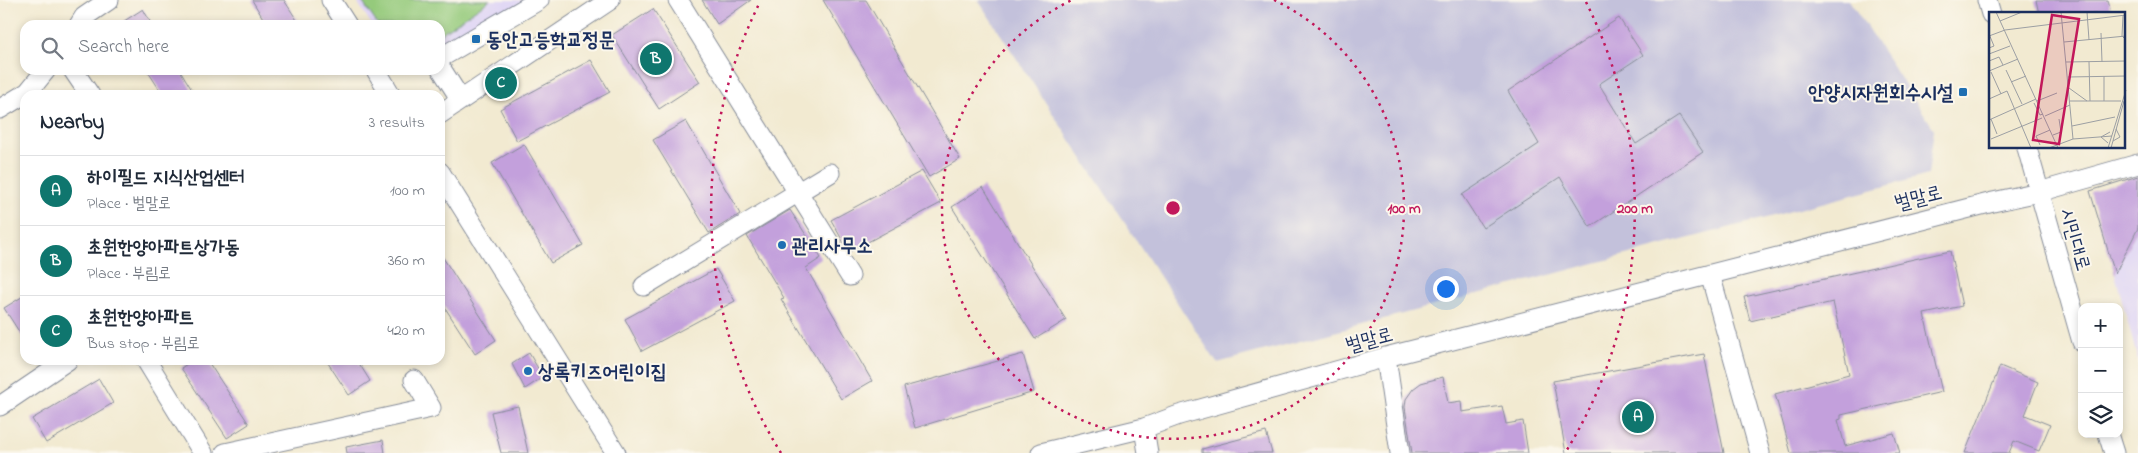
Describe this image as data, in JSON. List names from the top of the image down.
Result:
{
  "streets": {
    "street": ["벌말로", "시민대로"]
  },
  "crossings": [
    ["벌말로", "시민대로"]
  ],
  "places": {
    "transit": ["동안고등학교정문", "안양시자원회수시설"],
    "other": ["관리사무소", "상록키즈어린이집"]
  },
  "page": {
    "search": "Search here",
    "pins": ["B", "C", "A"],
    "heading": ["Nearby", "3 results"],
    "list": [
      {
        "mark": "A",
        "name": "하이필드 지식산업센터",
        "note": "Place · 벌말로",
        "value": "100 m"
      },
      {
        "mark": "B",
        "name": "초원한양아파트상가동",
        "note": "Place · 부림로",
        "value": "360 m"
      },
      {
        "mark": "C",
        "name": "초원한양아파트",
        "note": "Bus stop · 부림로",
        "value": "420 m"
      }
    ],
    "map_buttons": ["+", "−"]
  },
  "rings": ["100 m", "200 m"]
}
